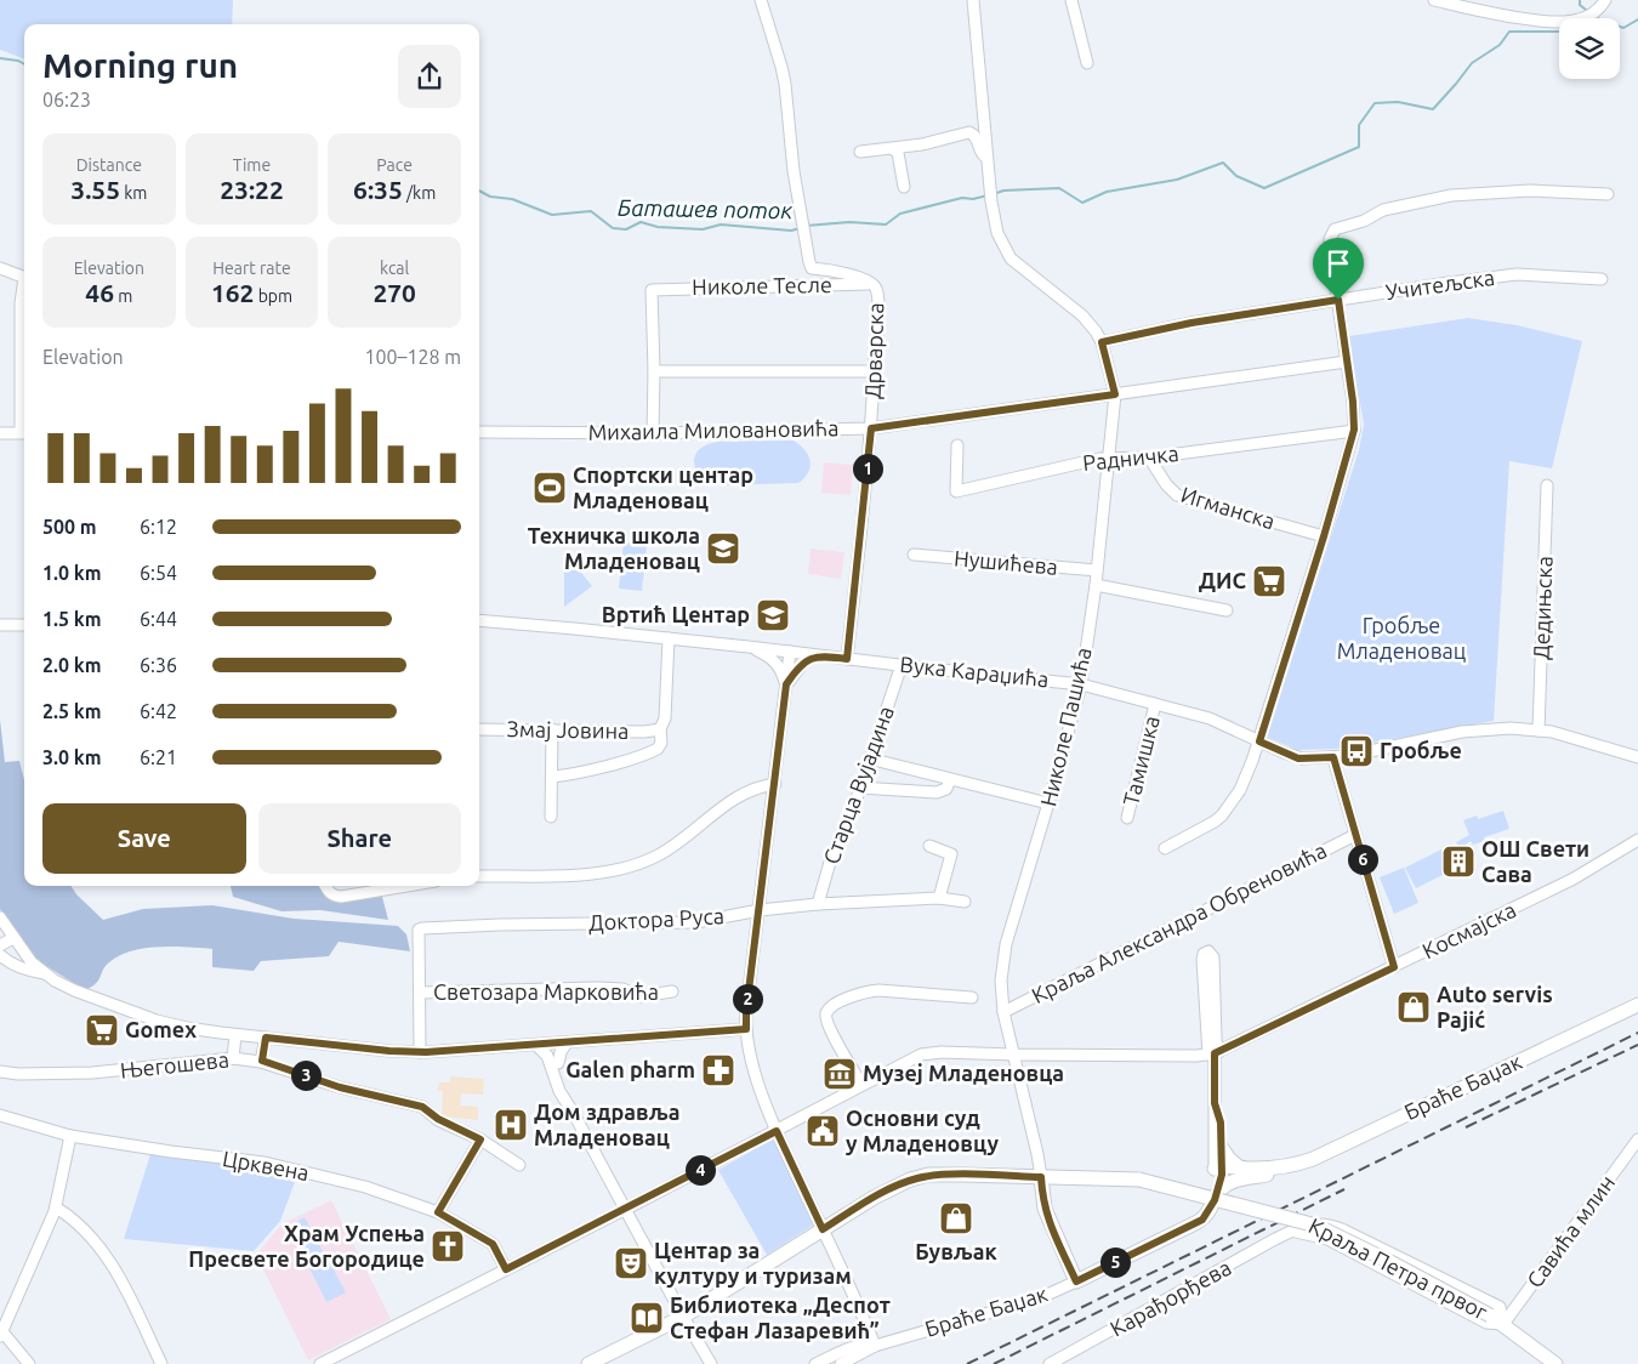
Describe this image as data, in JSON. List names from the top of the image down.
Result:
{
  "streets": {
    "main road": ["Николе Пашића", "Браће Баџак", "Краља Петра првог"],
    "street": [
      "Учитељска",
      "Николе Тесле",
      "Дрварска",
      "Михаила Миловановића",
      "Радничка",
      "Игманска",
      "Нушићева",
      "Дедињска",
      "Вука Караџића",
      "Змај Јовина",
      "Тамишка",
      "Старца Вујадина",
      "Доктора Руса",
      "Краља Александра Обреновића",
      "Космајска",
      "Светозара Марковића",
      "Његошева",
      "Црквена",
      "Савића млин",
      "Карађорђева"
    ]
  },
  "crossings": [
    ["Учитељска", "Николе Пашића"],
    ["Николе Тесле", "Дрварска"],
    ["Дрварска", "Михаила Миловановића"],
    ["Дрварска", "Вука Караџића"],
    ["Михаила Миловановића", "Николе Пашића"],
    ["Радничка", "Игманска"],
    ["Радничка", "Николе Пашића"],
    ["Нушићева", "Николе Пашића"],
    ["Дедињска", "Вука Караџића"],
    ["Вука Караџића", "Николе Пашића"],
    ["Вука Караџића", "Тамишка"],
    ["Вука Караџића", "Старца Вујадина"],
    ["Николе Пашића", "Краља Александра Обреновића"],
    ["Николе Пашића", "Космајска"],
    ["Николе Пашића", "Браће Баџак"],
    ["Николе Пашића", "Краља Петра првог"],
    ["Старца Вујадина", "Доктора Руса"],
    ["Доктора Руса", "Светозара Марковића"],
    ["Савића млин", "Краља Петра првог"],
    ["Савића млин", "Карађорђева"],
    ["Краља Петра првог", "Карађорђева"]
  ],
  "water": ["Баташев поток"],
  "parks": ["Гробље Младеновац"],
  "places": {
    "sports": ["Спортски центар Младеновац"],
    "school or university": ["Техничка школа Младеновац", "Вртић Центар"],
    "supermarket": ["ДИС", "Gomex"],
    "bus stop": ["Гробље"],
    "building": ["ОШ Свети Сава"],
    "shop": ["Auto servis Pajić", "Бувљак"],
    "pharmacy": ["Galen pharm"],
    "museum": ["Музеј Младеновца"],
    "hospital": ["Дом здравља Младеновац"],
    "public building": ["Основни суд у Младеновцу"],
    "church": ["Храм Успења Пресвете Богородице"],
    "theatre": ["Центар за културу и туризам"],
    "library": ["Библиотека „Деспот Стефан Лазаревић”"]
  },
  "page": {
    "heading": ["Morning run", "06:23"],
    "stats": [
      ["Distance", "3.55 km"],
      ["Time", "23:22"],
      ["Pace", "6:35 /km"],
      ["Elevation", "46 m"],
      ["Heart rate", "162 bpm"],
      ["kcal", "270"]
    ],
    "chart": ["Elevation", "100–128 m"],
    "pins": [
      "1",
      "6",
      "2",
      "3",
      "4",
      "5"
    ],
    "list": [
      {
        "name": "500 m",
        "note": "6:12"
      },
      {
        "name": "1.0 km",
        "note": "6:54"
      },
      {
        "name": "1.5 km",
        "note": "6:44"
      },
      {
        "name": "2.0 km",
        "note": "6:36"
      },
      {
        "name": "2.5 km",
        "note": "6:42"
      },
      {
        "name": "3.0 km",
        "note": "6:21"
      }
    ],
    "buttons": ["Save", "Share"]
  }
}
